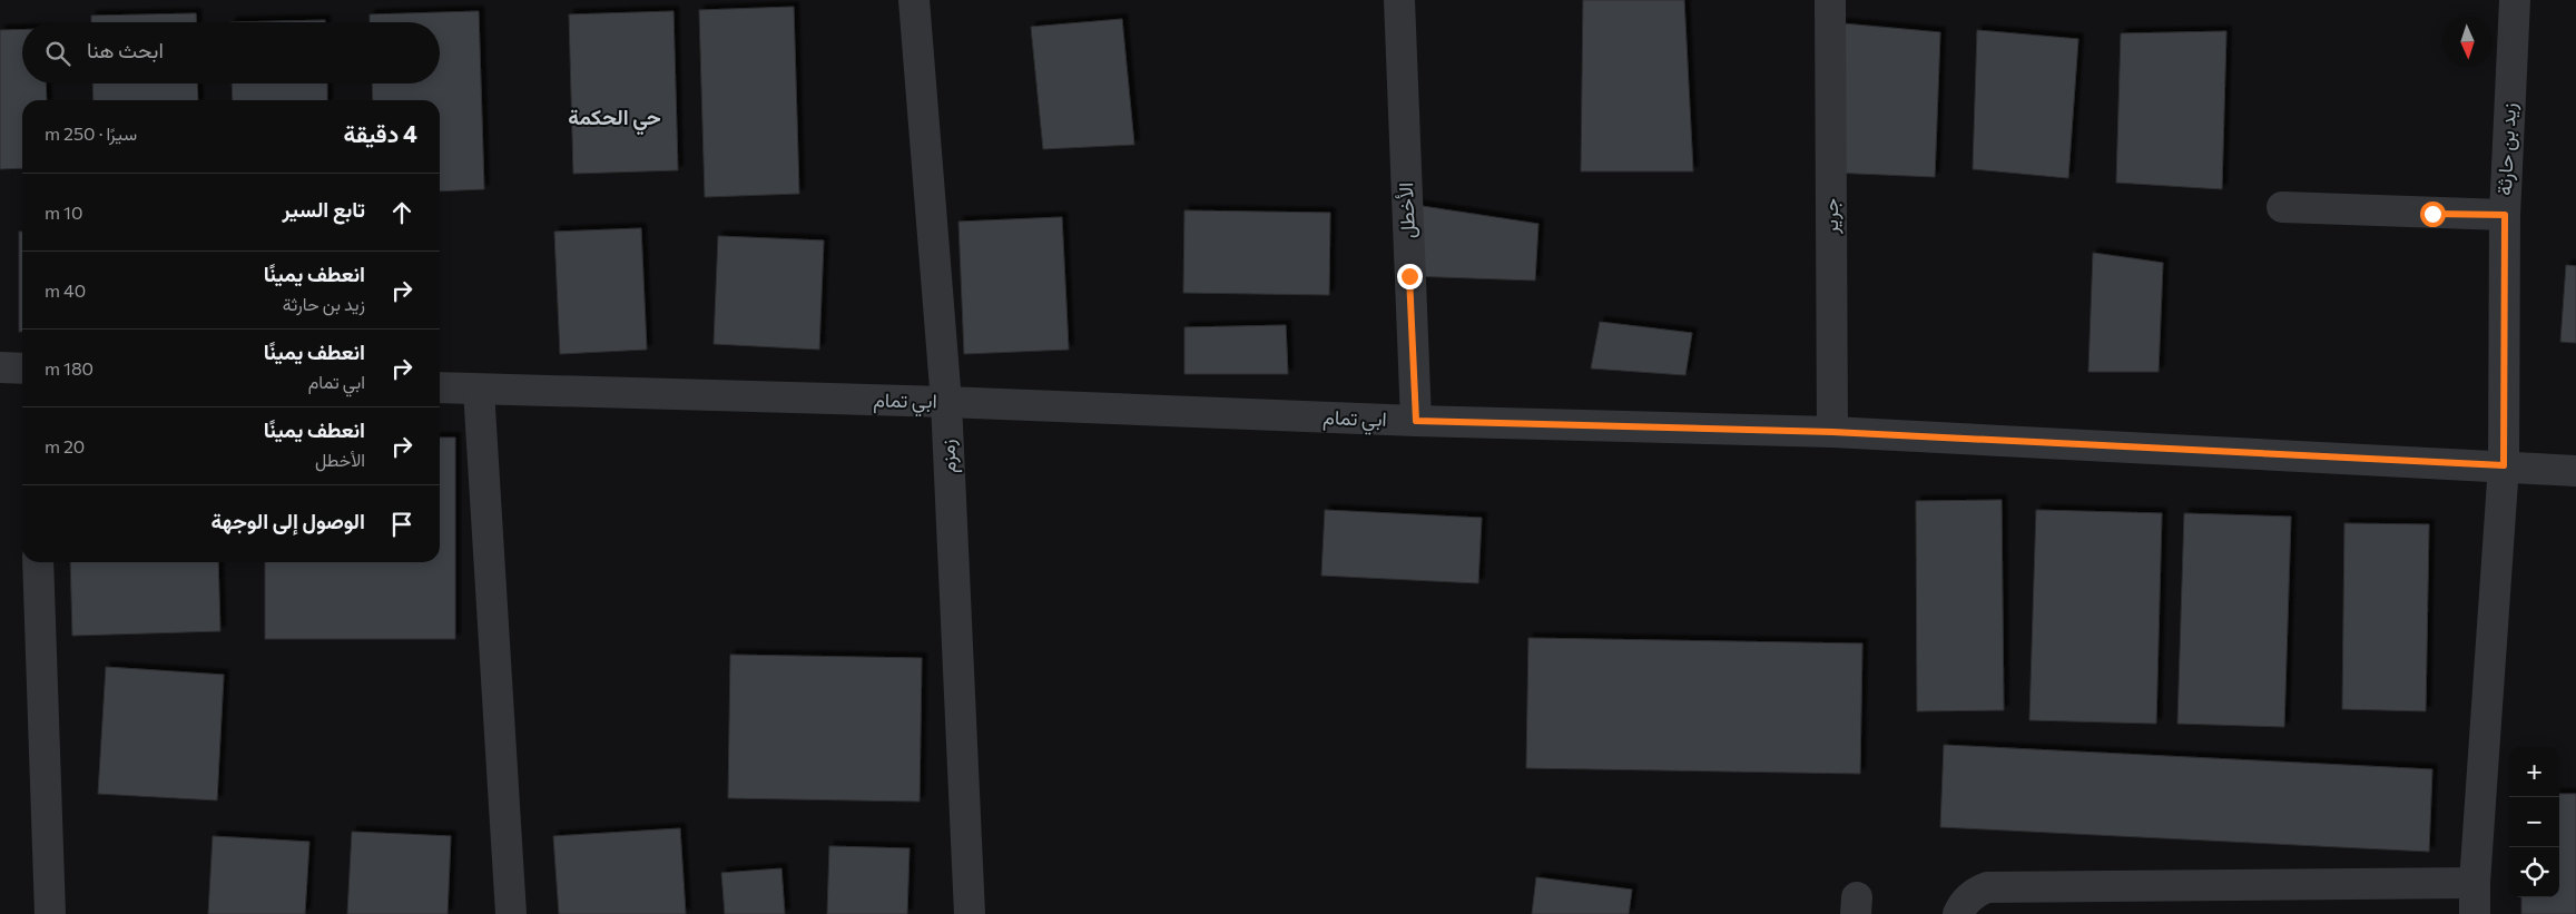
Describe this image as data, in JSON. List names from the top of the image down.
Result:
{
  "streets": {
    "street": [
      "زيد بن حارثة",
      "الأخطل",
      "جرير",
      "ابي تمام",
      "زمزم"
    ]
  },
  "crossings": [
    ["زيد بن حارثة", "ابي تمام"],
    ["الأخطل", "ابي تمام"],
    ["جرير", "ابي تمام"],
    ["ابي تمام", "زمزم"]
  ],
  "districts": ["حي الحكمة"],
  "north": "bottom",
  "page": {
    "search": "ابحث هنا",
    "heading": ["4 دقيقة", "سيرًا · 250 m"],
    "list": [
      ["تابع السير", "10 m"],
      ["انعطف يمينًا", "زيد بن حارثة", "40 m"],
      ["انعطف يمينًا", "ابي تمام", "180 m"],
      ["انعطف يمينًا", "الأخطل", "20 m"],
      "الوصول إلى الوجهة"
    ],
    "map_buttons": ["+", "−"]
  }
}
